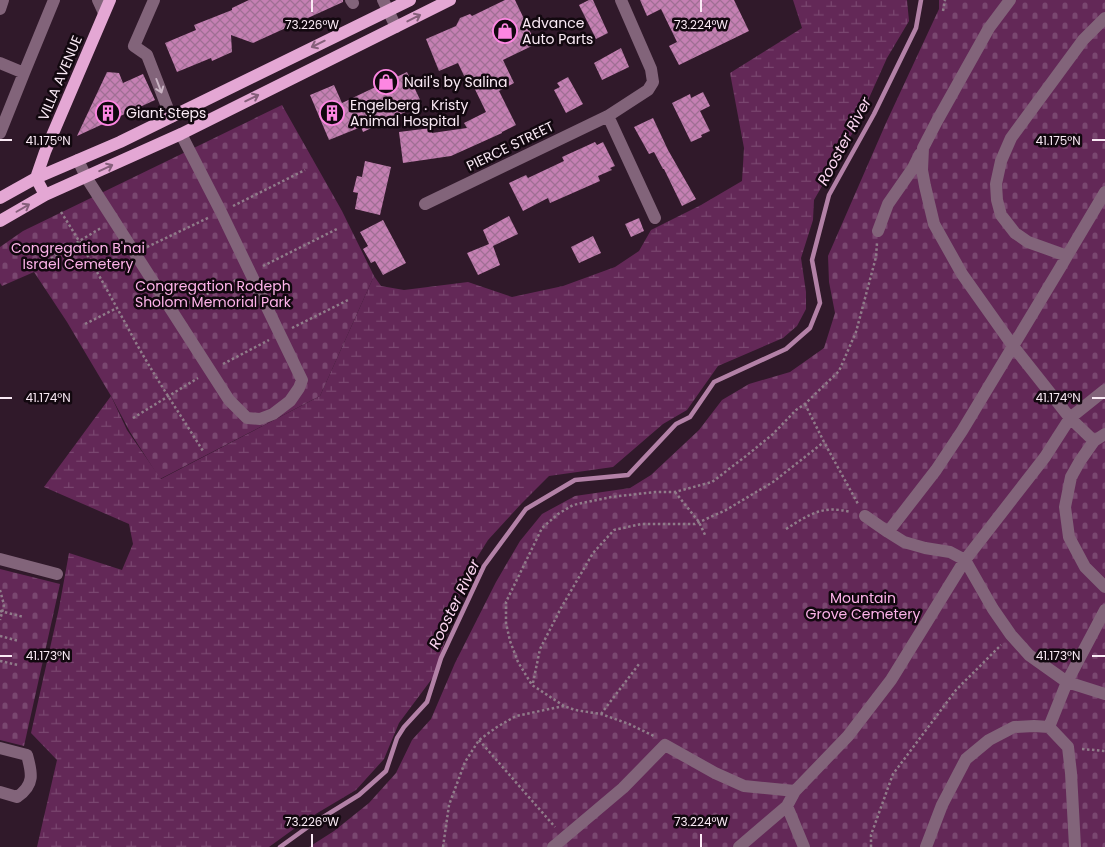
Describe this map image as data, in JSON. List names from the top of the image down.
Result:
{
  "streets": {
    "main road": ["VILLA AVENUE"],
    "street": ["PIERCE STREET"]
  },
  "water": ["Rooster River"],
  "parks": ["Congregation B'nai Israel Cemetery", "Congregation Rodeph Sholom Memorial Park", "Mountain Grove Cemetery"],
  "places": {
    "shop": ["Advance Auto Parts", "Nail's by Salina"],
    "building": ["Giant Steps", "Engelberg . Kristy Animal Hospital"]
  },
  "coordinates": [
    "73.226°W",
    "73.224°W",
    "41.175°N",
    "41.174°N",
    "41.173°N"
  ]
}
